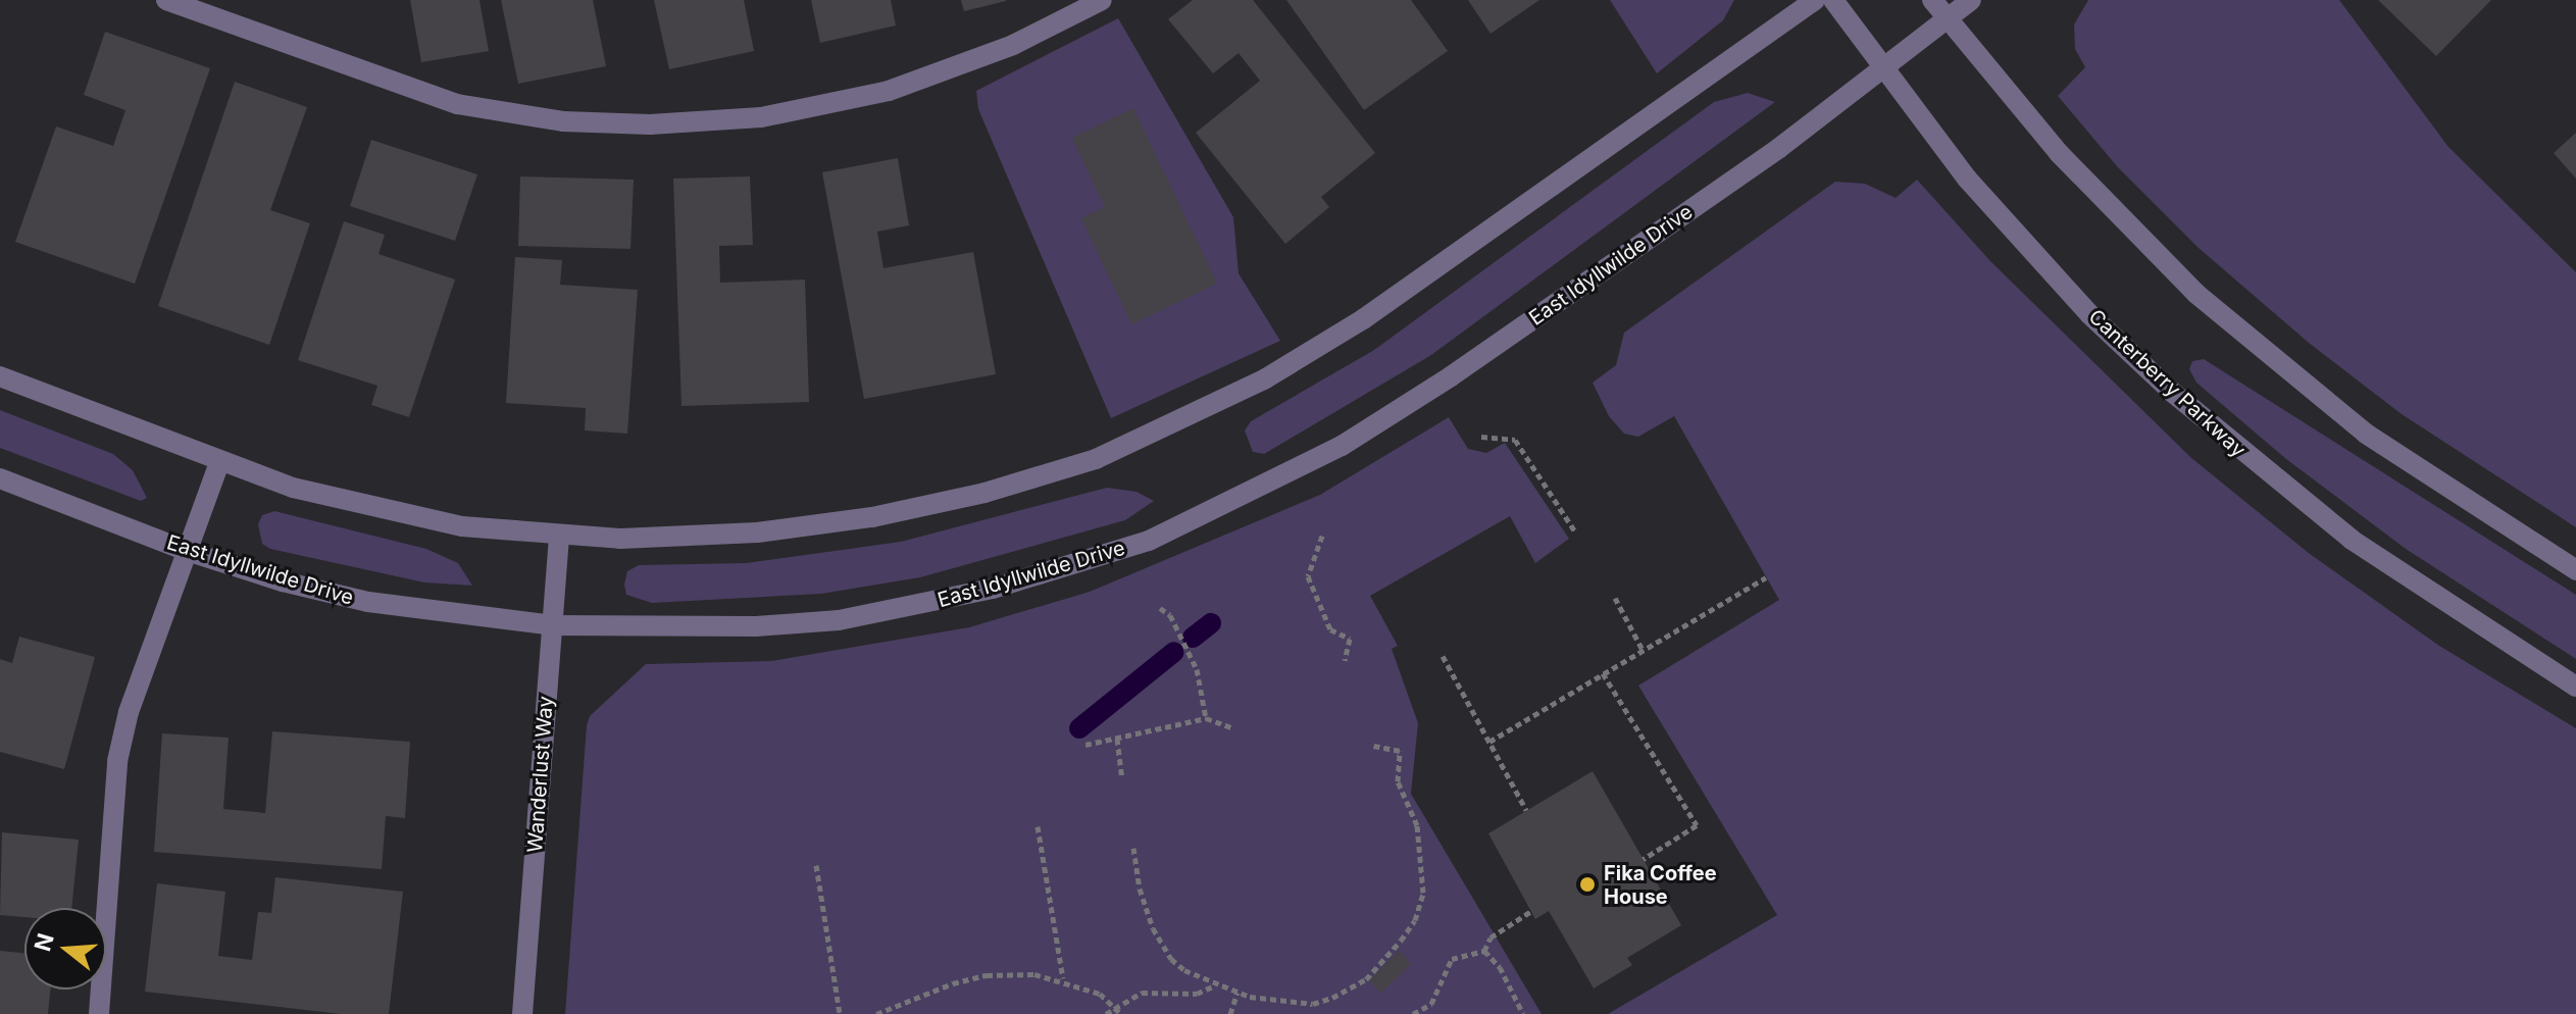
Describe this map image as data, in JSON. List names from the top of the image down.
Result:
{
  "streets": {
    "street": ["East Idyllwilde Drive", "Canterberry Parkway", "Wanderlust Way"]
  },
  "crossings": [
    ["East Idyllwilde Drive", "Canterberry Parkway"],
    ["East Idyllwilde Drive", "Wanderlust Way"]
  ],
  "places": ["Fika Coffee House"],
  "north": "left"
}
